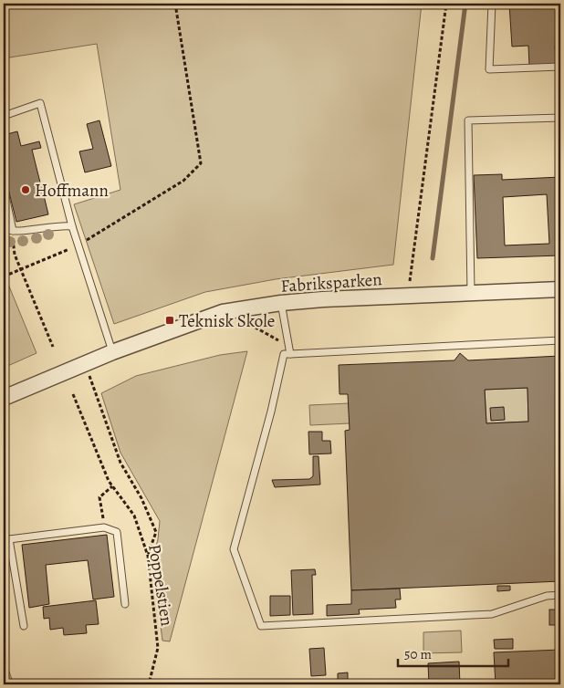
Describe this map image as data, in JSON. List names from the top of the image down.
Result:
{
  "streets": {
    "street": ["Fabriksparken"],
    "path": ["Poppelstien"]
  },
  "places": {
    "other": ["Hoffmann"],
    "transit": ["Teknisk Skole"]
  },
  "scale_bar": "50 m"
}
